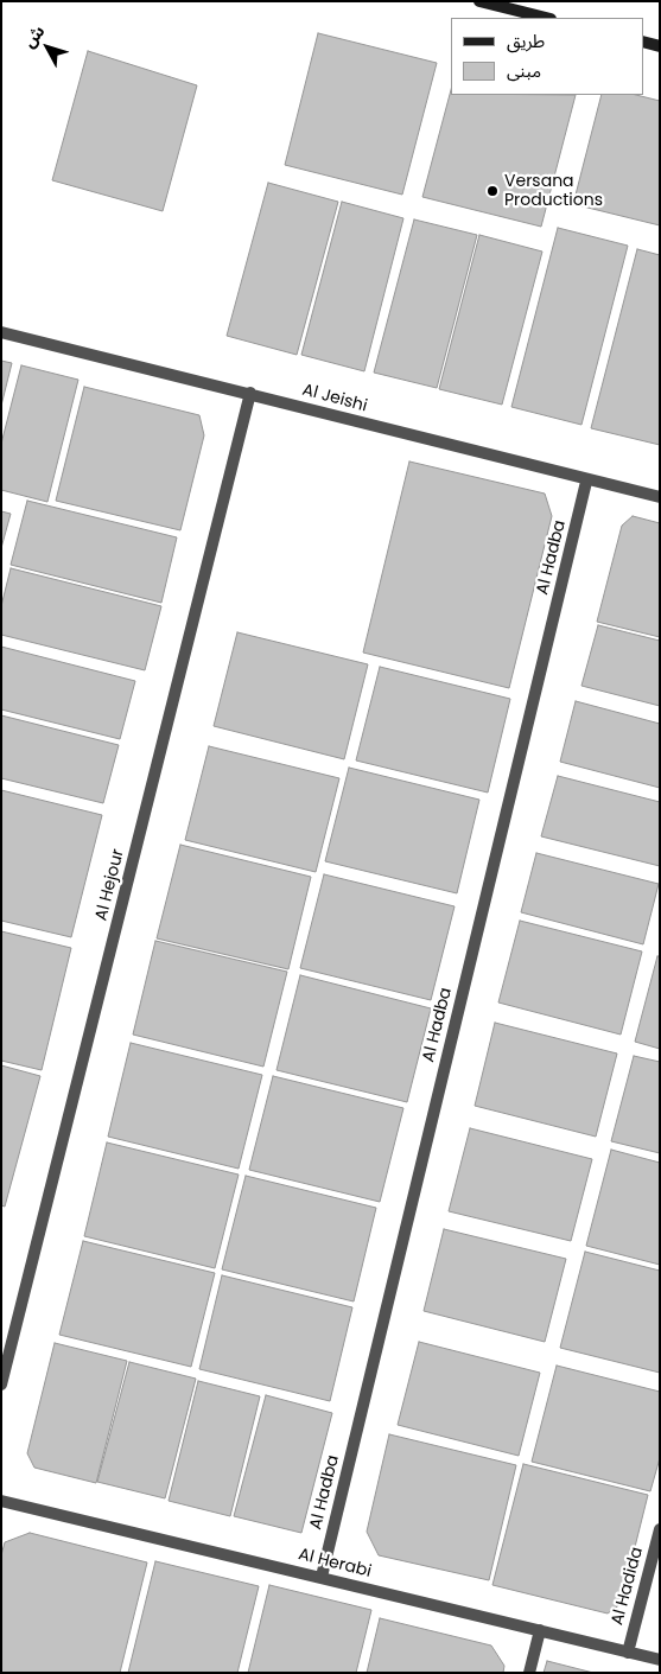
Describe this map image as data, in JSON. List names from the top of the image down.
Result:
{
  "streets": {
    "street": [
      "Al Jeishi",
      "Al Hadba",
      "Al Hejour",
      "Al Herabi",
      "Al Hadida"
    ]
  },
  "crossings": [
    ["Al Jeishi", "Al Hadba"],
    ["Al Jeishi", "Al Hejour"],
    ["Al Hadba", "Al Herabi"],
    ["Al Herabi", "Al Hadida"]
  ],
  "places": ["Versana Productions"],
  "legend": ["طريق", "مبنى"],
  "north": "top left"
}
